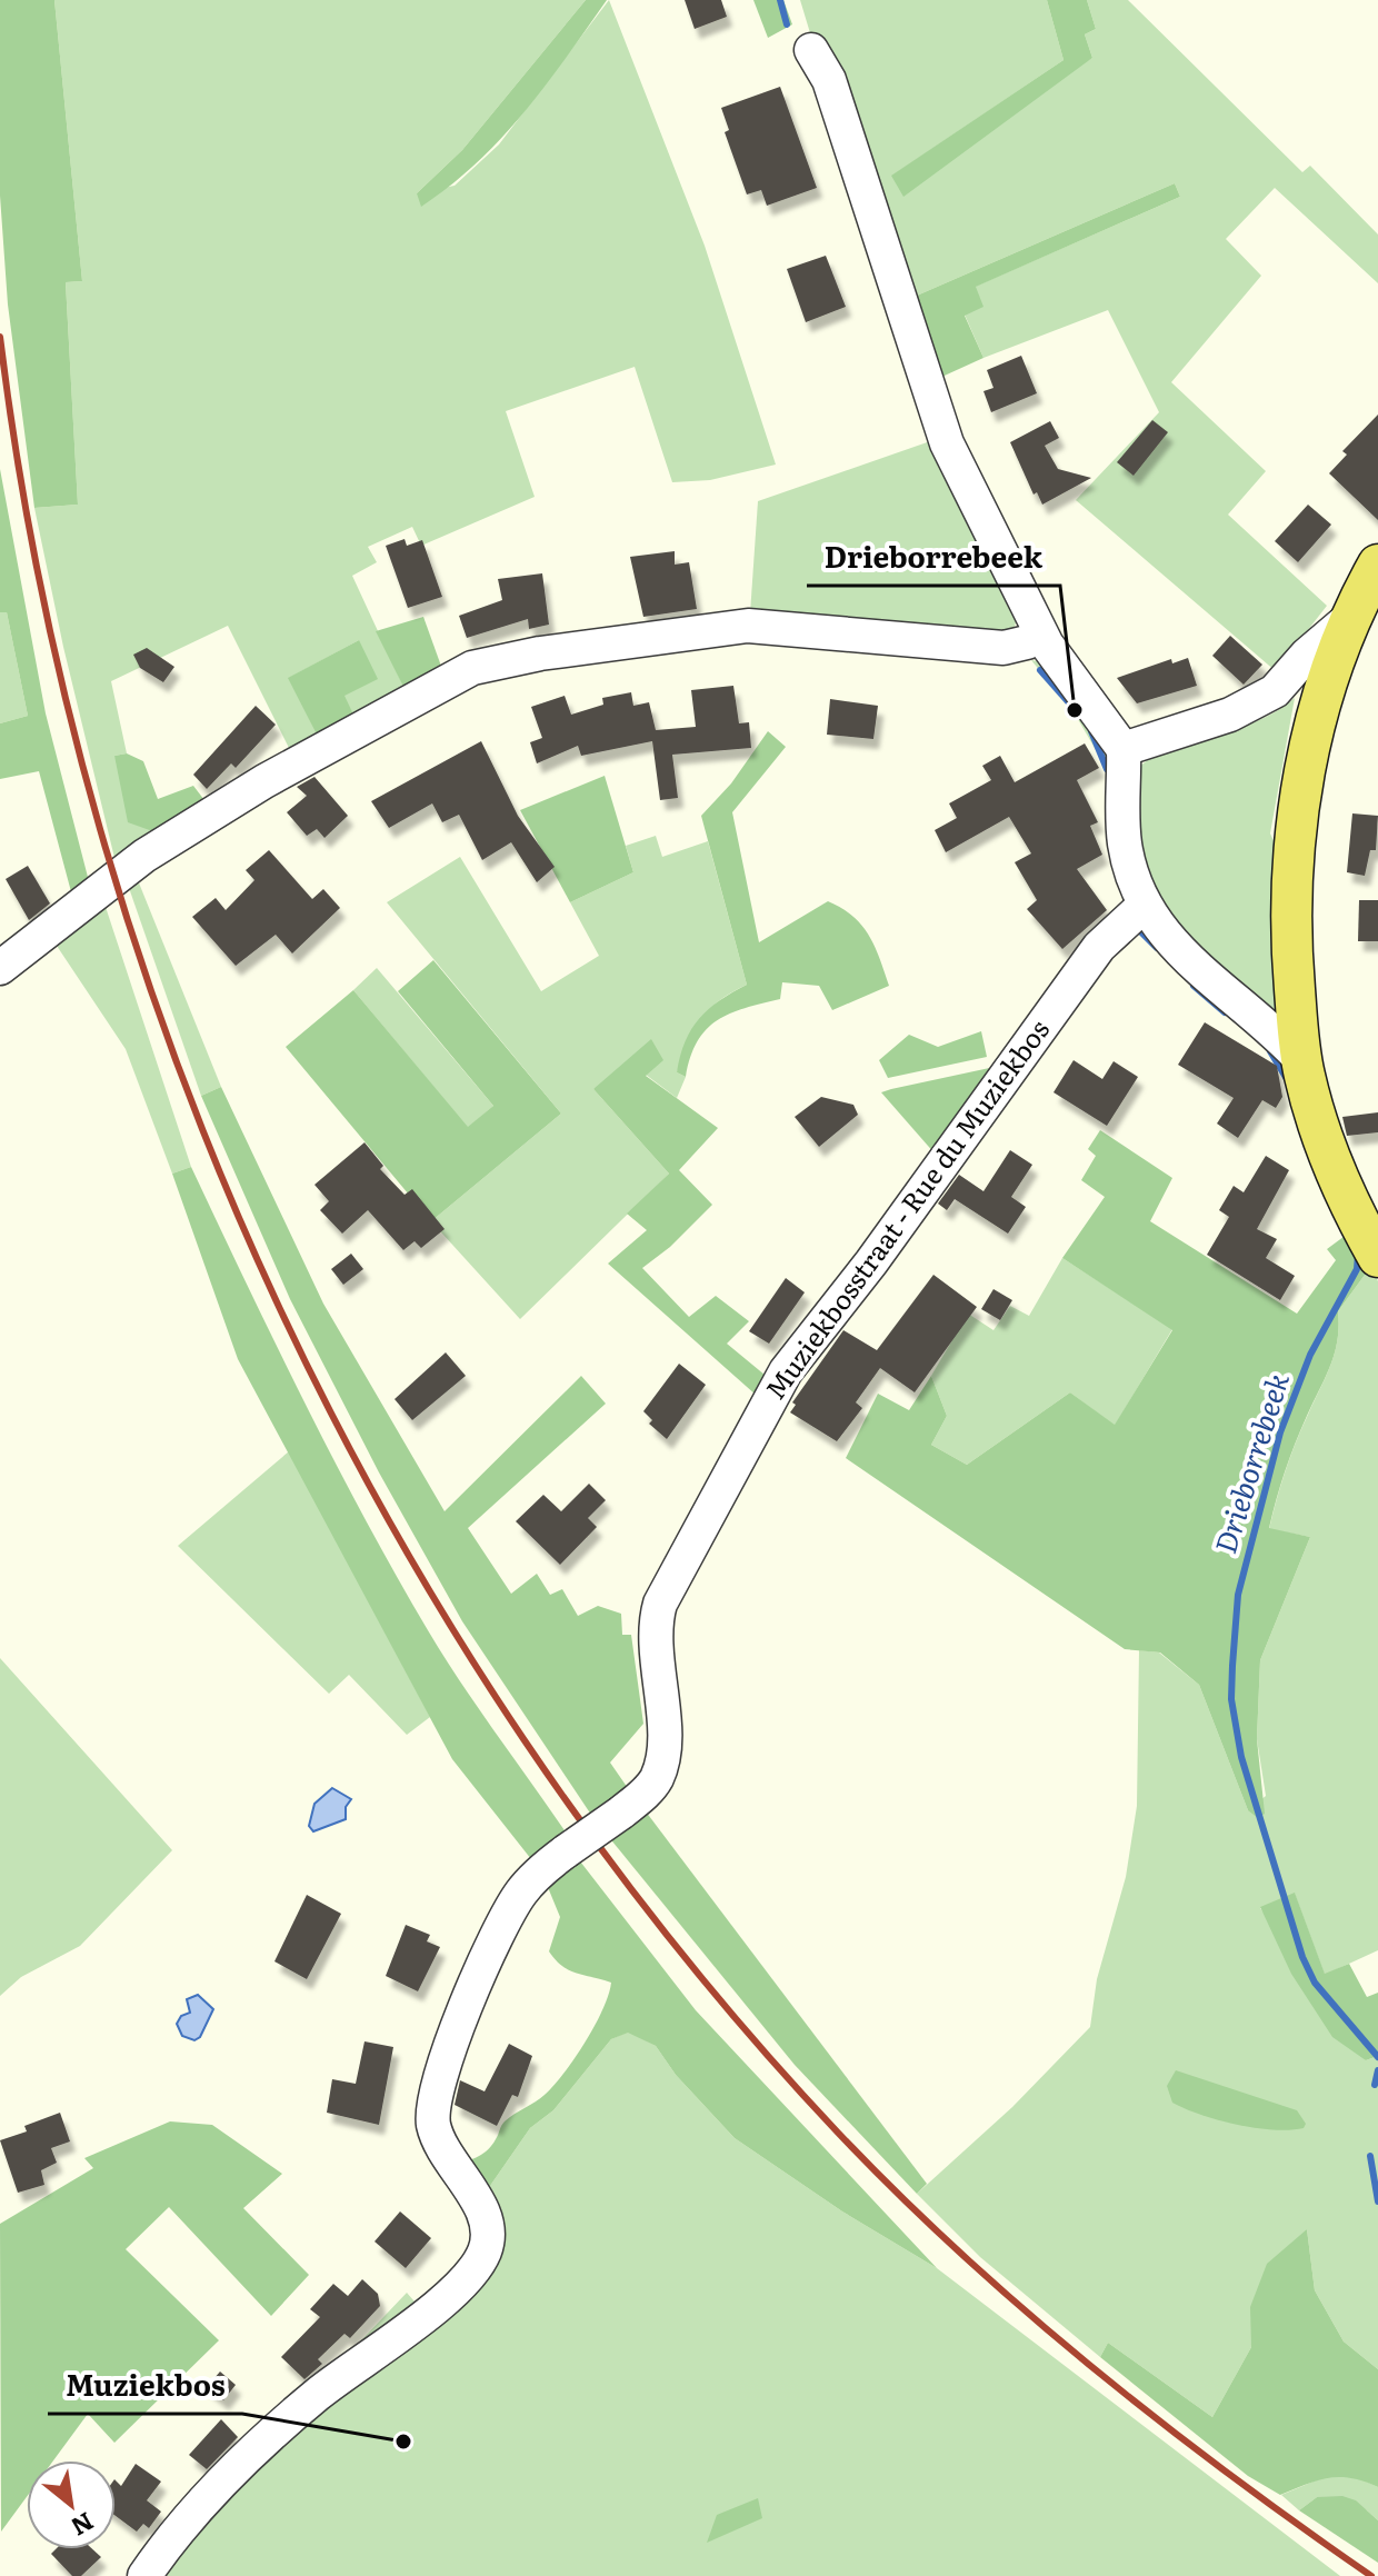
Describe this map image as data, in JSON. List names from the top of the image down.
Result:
{
  "streets": {
    "street": ["Muziekbosstraat - Rue du Muziekbos"]
  },
  "water": ["Drieborrebeek"],
  "places": ["Drieborrebeek", "Muziekbos"],
  "north": "bottom right"
}
